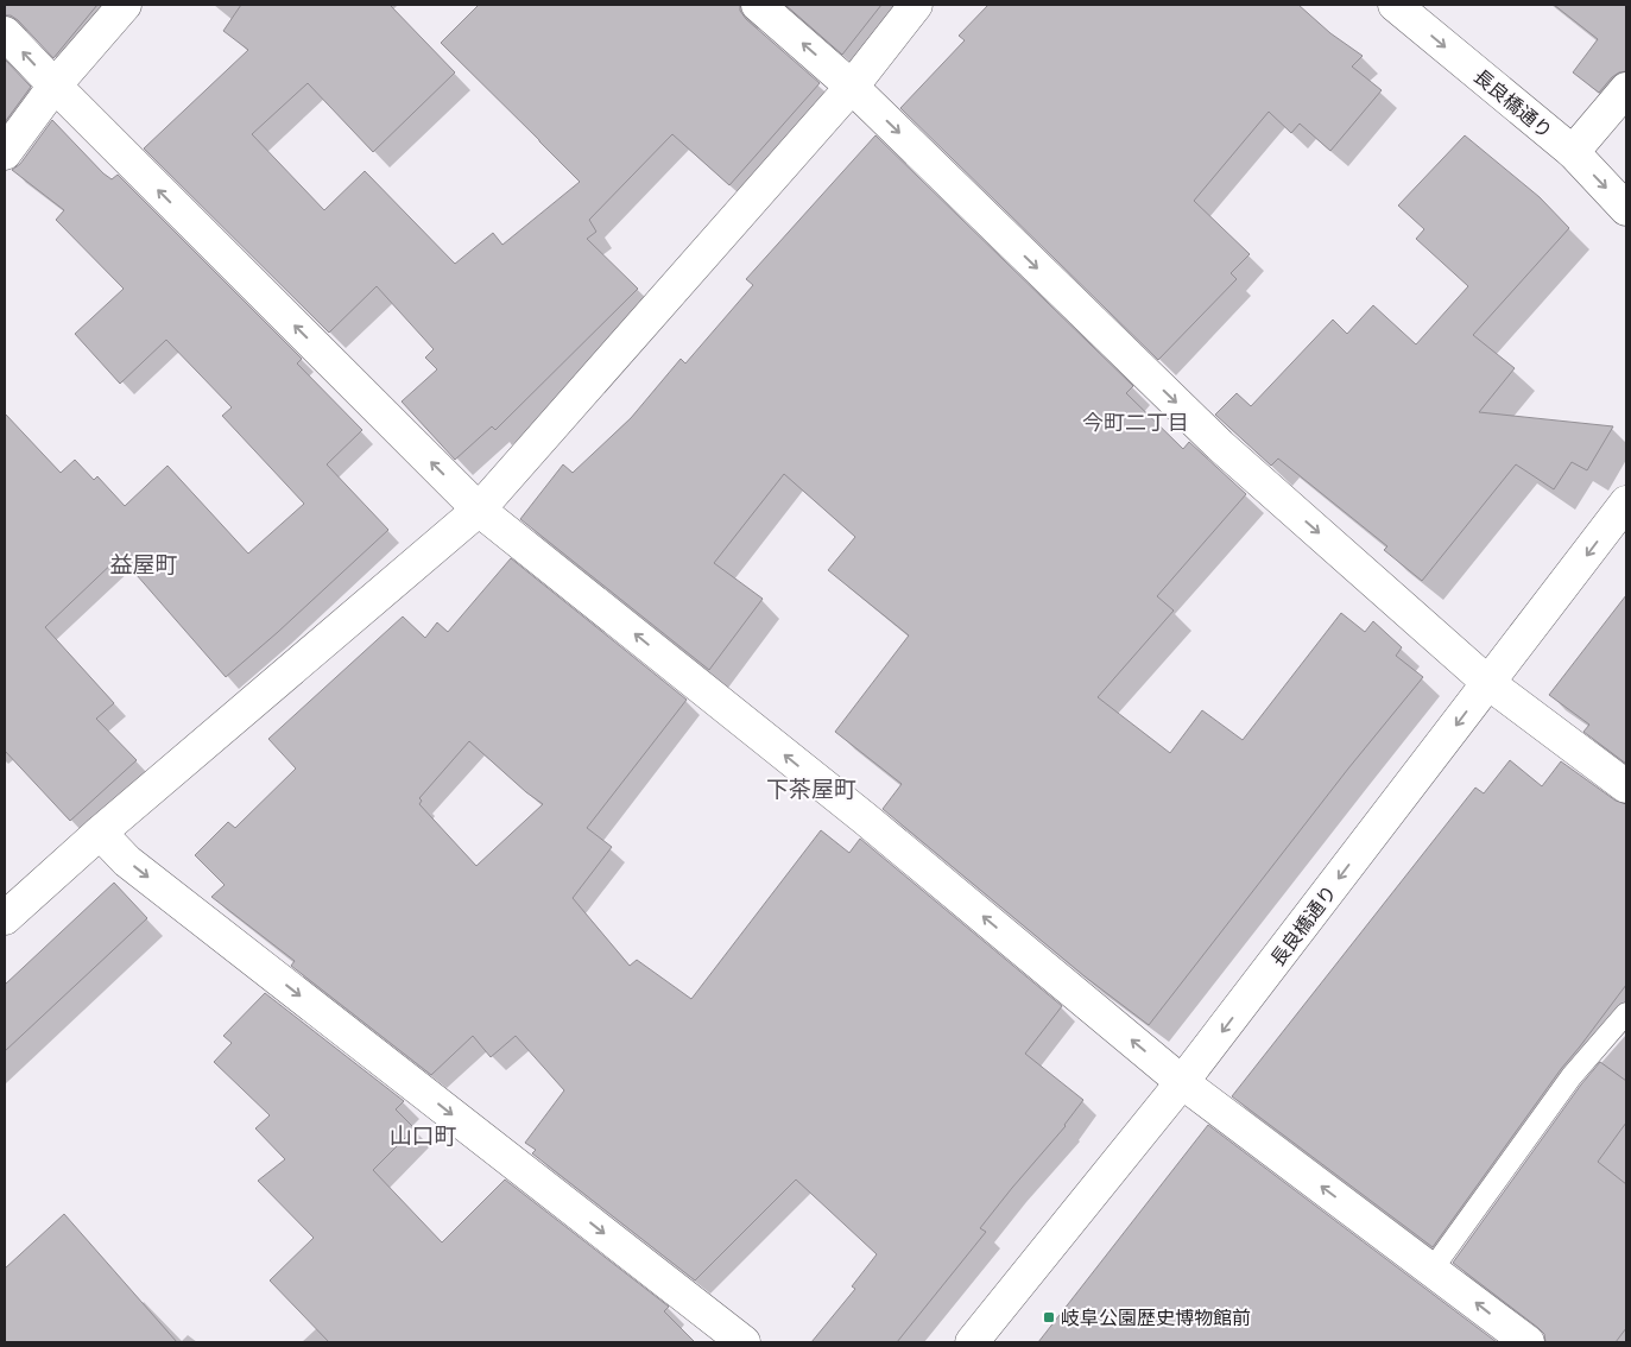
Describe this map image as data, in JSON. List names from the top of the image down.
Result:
{
  "streets": {
    "main road": ["長良橋通り"]
  },
  "districts": [
    "今町二丁目",
    "益屋町",
    "下茶屋町",
    "山口町"
  ],
  "places": {
    "transit": ["岐阜公園歴史博物館前"]
  }
}
